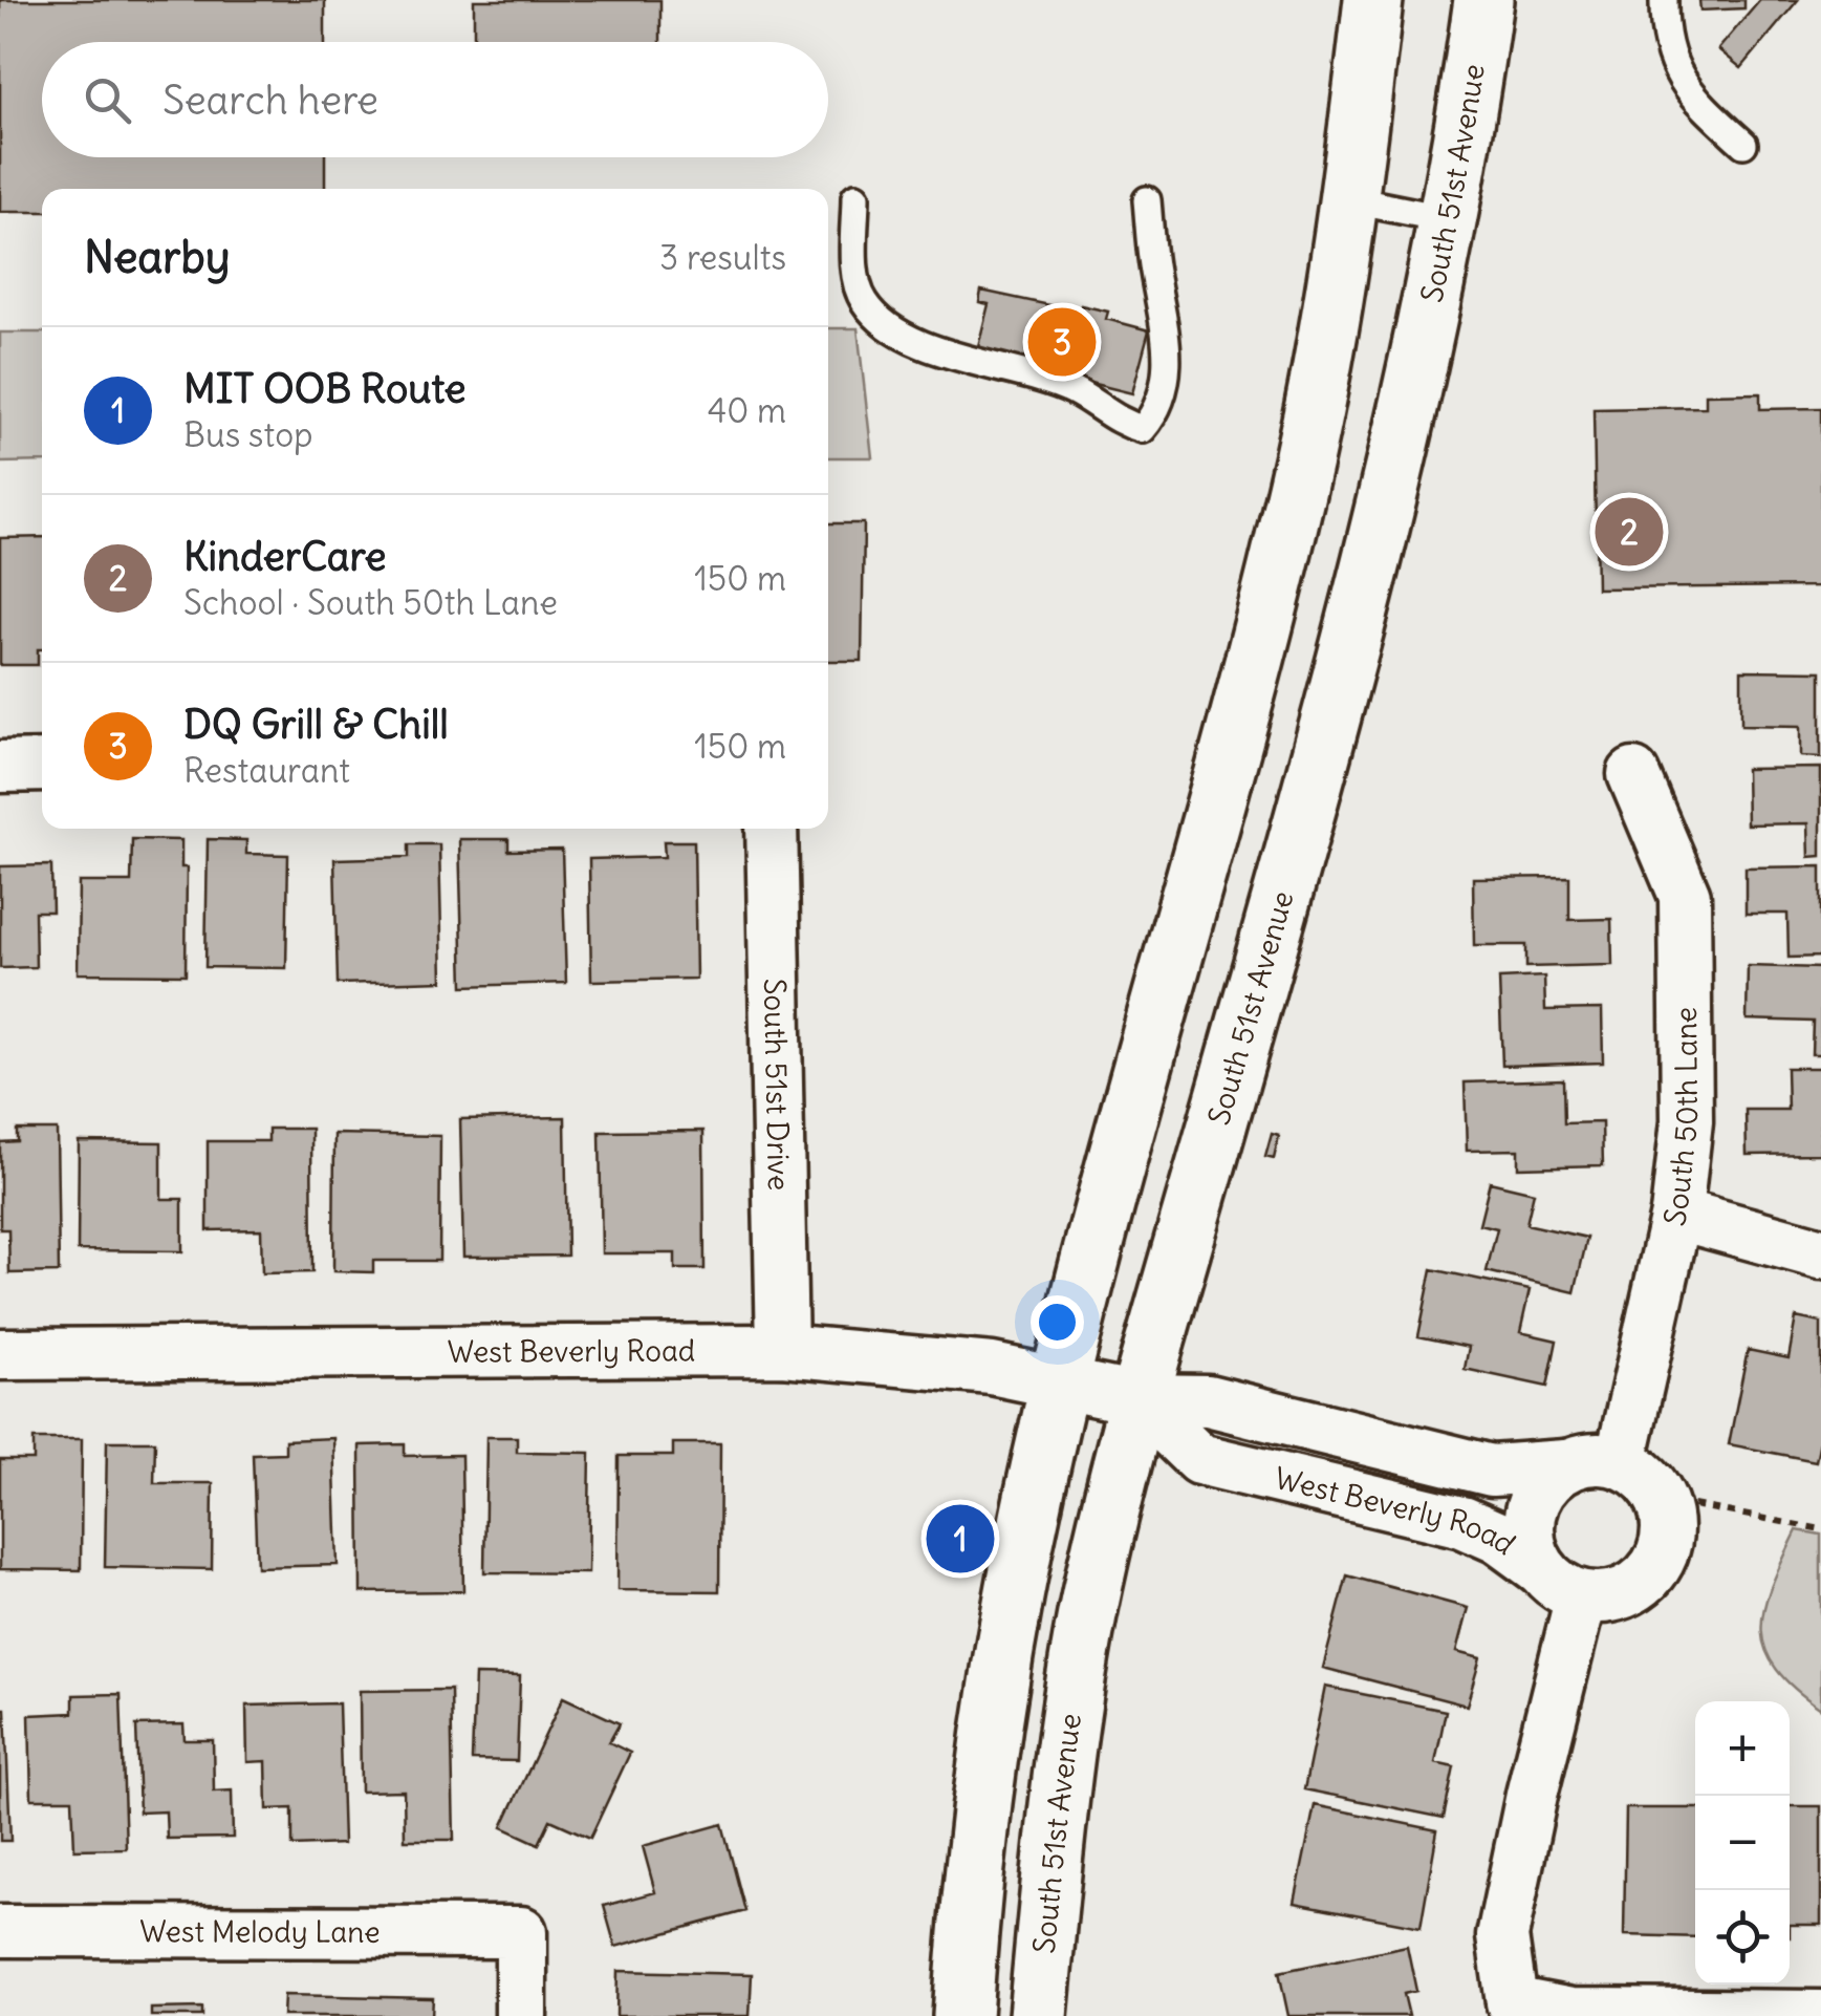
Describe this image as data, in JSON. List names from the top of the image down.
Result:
{
  "streets": {
    "main road": ["South 51st Avenue"],
    "street": [
      "South 51st Drive",
      "South 50th Lane",
      "West Beverly Road",
      "West Melody Lane"
    ]
  },
  "crossings": [
    ["South 51st Avenue", "West Beverly Road"],
    ["South 51st Drive", "West Beverly Road"],
    ["South 50th Lane", "West Beverly Road"]
  ],
  "page": {
    "search": "Search here",
    "heading": ["Nearby", "3 results"],
    "pins": ["3", "2", "1"],
    "list": [
      {
        "mark": "1",
        "name": "MIT OOB Route",
        "note": "Bus stop",
        "value": "40 m"
      },
      {
        "mark": "2",
        "name": "KinderCare",
        "note": "School · South 50th Lane",
        "value": "150 m"
      },
      {
        "mark": "3",
        "name": "DQ Grill & Chill",
        "note": "Restaurant",
        "value": "150 m"
      }
    ],
    "map_buttons": ["+", "−"]
  }
}
